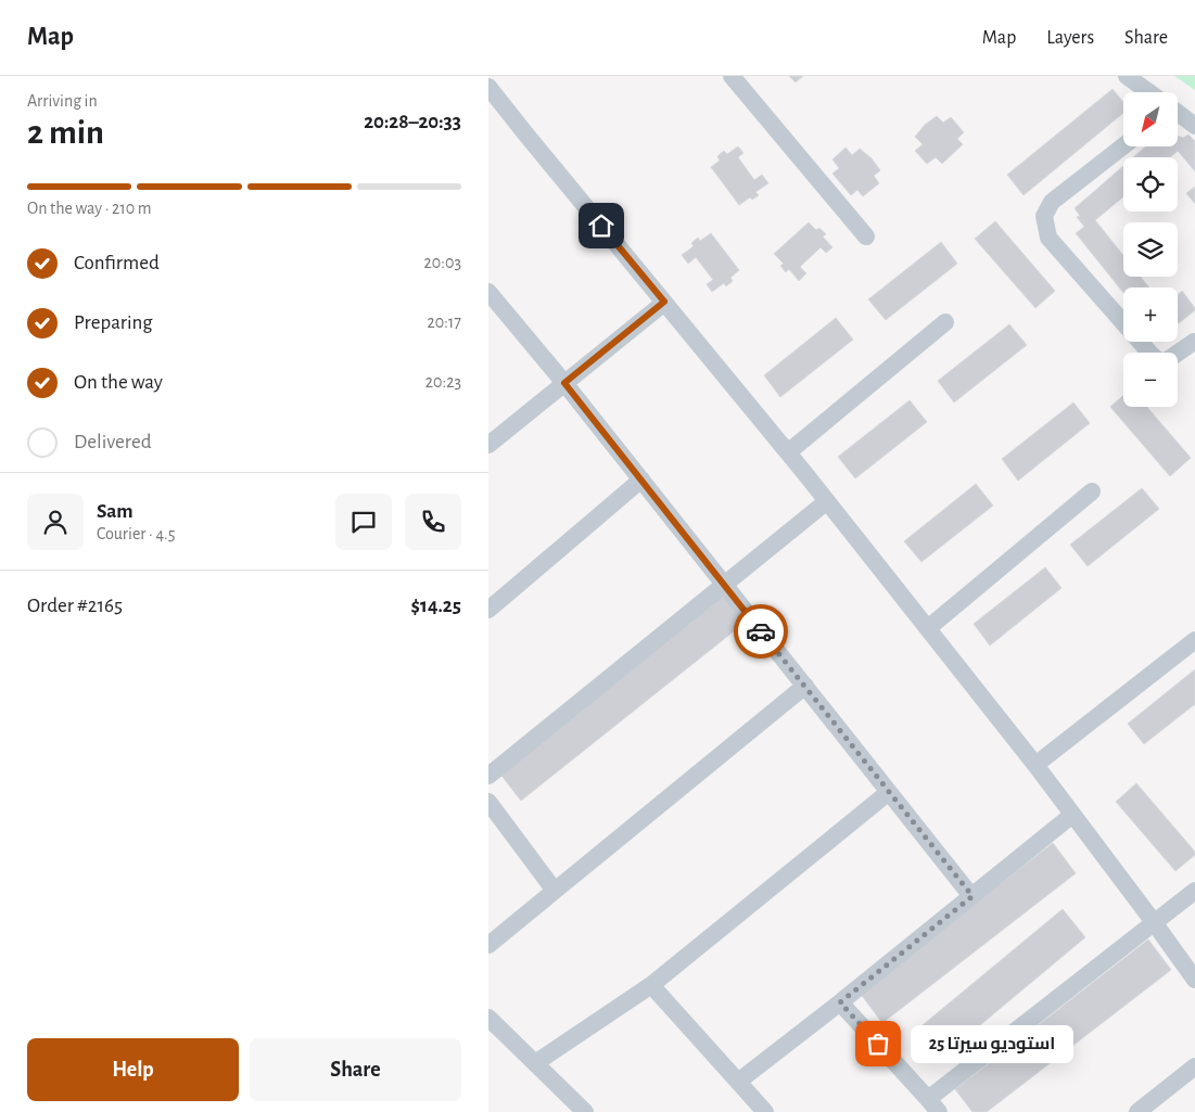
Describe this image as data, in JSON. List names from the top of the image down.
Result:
{
  "places": ["استوديو سيرتا 25"],
  "north": "bottom left",
  "page": {
    "header": "Map",
    "nav": ["Map", "Layers", "Share"],
    "heading": ["2 min", "Arriving in", "20:28–20:33"],
    "panel": [
      "Sam",
      "Courier · 4.5",
      "Order #2165",
      "$14.25"
    ],
    "map_buttons": ["+", "−"],
    "bar": "On the way · 210 m",
    "list": [
      ["Confirmed", "20:03"],
      ["Preparing", "20:17"],
      ["On the way", "20:23"],
      "Delivered"
    ],
    "bubble": "استوديو سيرتا 25",
    "buttons": ["Help", "Share"]
  }
}
